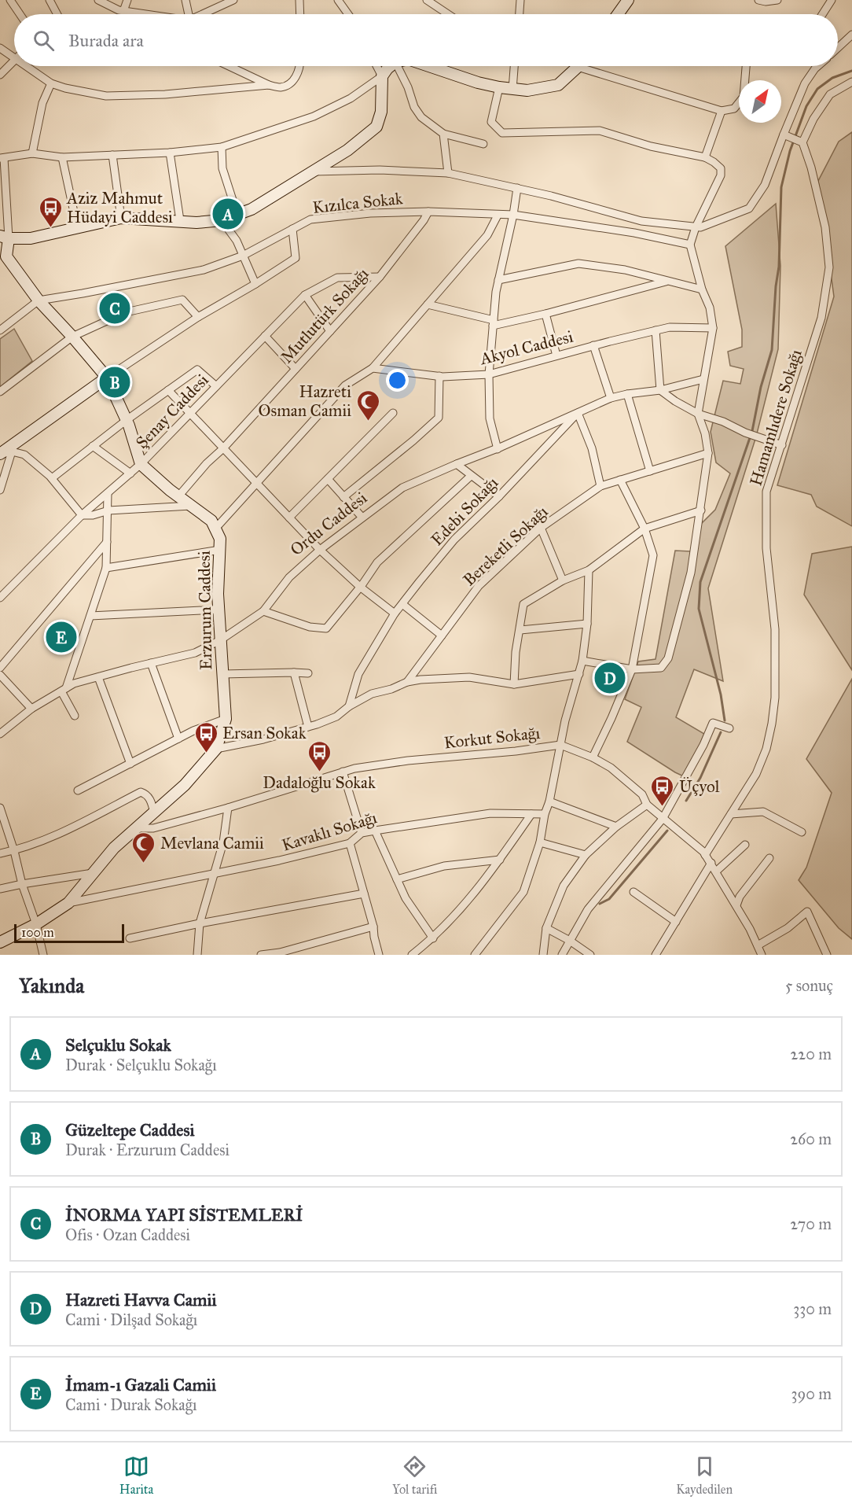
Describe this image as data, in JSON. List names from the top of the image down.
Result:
{
  "streets": {
    "street": [
      "Kızılca Sokak",
      "Mutlutürk Sokağı",
      "Akyol Caddesi",
      "Şenay Caddesi",
      "Hamamlıdere Sokağı",
      "Edebi Sokağı",
      "Ordu Caddesi",
      "Bereketli Sokağı",
      "Erzurum Caddesi",
      "Korkut Sokağı",
      "Kavaklı Sokağı"
    ]
  },
  "crossings": [
    ["Kızılca Sokak", "Mutlutürk Sokağı"],
    ["Mutlutürk Sokağı", "Şenay Caddesi"],
    ["Mutlutürk Sokağı", "Erzurum Caddesi"],
    ["Şenay Caddesi", "Erzurum Caddesi"],
    ["Hamamlıdere Sokağı", "Korkut Sokağı"],
    ["Edebi Sokağı", "Ordu Caddesi"],
    ["Ordu Caddesi", "Erzurum Caddesi"],
    ["Erzurum Caddesi", "Korkut Sokağı"],
    ["Erzurum Caddesi", "Kavaklı Sokağı"]
  ],
  "places": {
    "bus stop": [
      "Aziz Mahmut Hüdayi Caddesi",
      "Ersan Sokak",
      "Dadaloğlu Sokak",
      "Üçyol"
    ],
    "mosque": ["Hazreti Osman Camii", "Mevlana Camii"]
  },
  "scale_bar": "100 m",
  "north": "top right",
  "page": {
    "search": "Burada ara",
    "pins": [
      "A",
      "C",
      "B",
      "E",
      "D"
    ],
    "scale": "100 m",
    "heading": ["Yakında", "5 sonuç"],
    "list": [
      {
        "mark": "A",
        "name": "Selçuklu Sokak",
        "note": "Durak · Selçuklu Sokağı",
        "value": "220 m"
      },
      {
        "mark": "B",
        "name": "Güzeltepe Caddesi",
        "note": "Durak · Erzurum Caddesi",
        "value": "260 m"
      },
      {
        "mark": "C",
        "name": "İNORMA YAPI SİSTEMLERİ",
        "note": "Ofis · Ozan Caddesi",
        "value": "270 m"
      },
      {
        "mark": "D",
        "name": "Hazreti Havva Camii",
        "note": "Cami · Dilşad Sokağı",
        "value": "330 m"
      },
      {
        "mark": "E",
        "name": "İmam-ı Gazali Camii",
        "note": "Cami · Durak Sokağı",
        "value": "390 m"
      }
    ],
    "nav": ["Harita", "Yol tarifi", "Kaydedilen"]
  }
}
